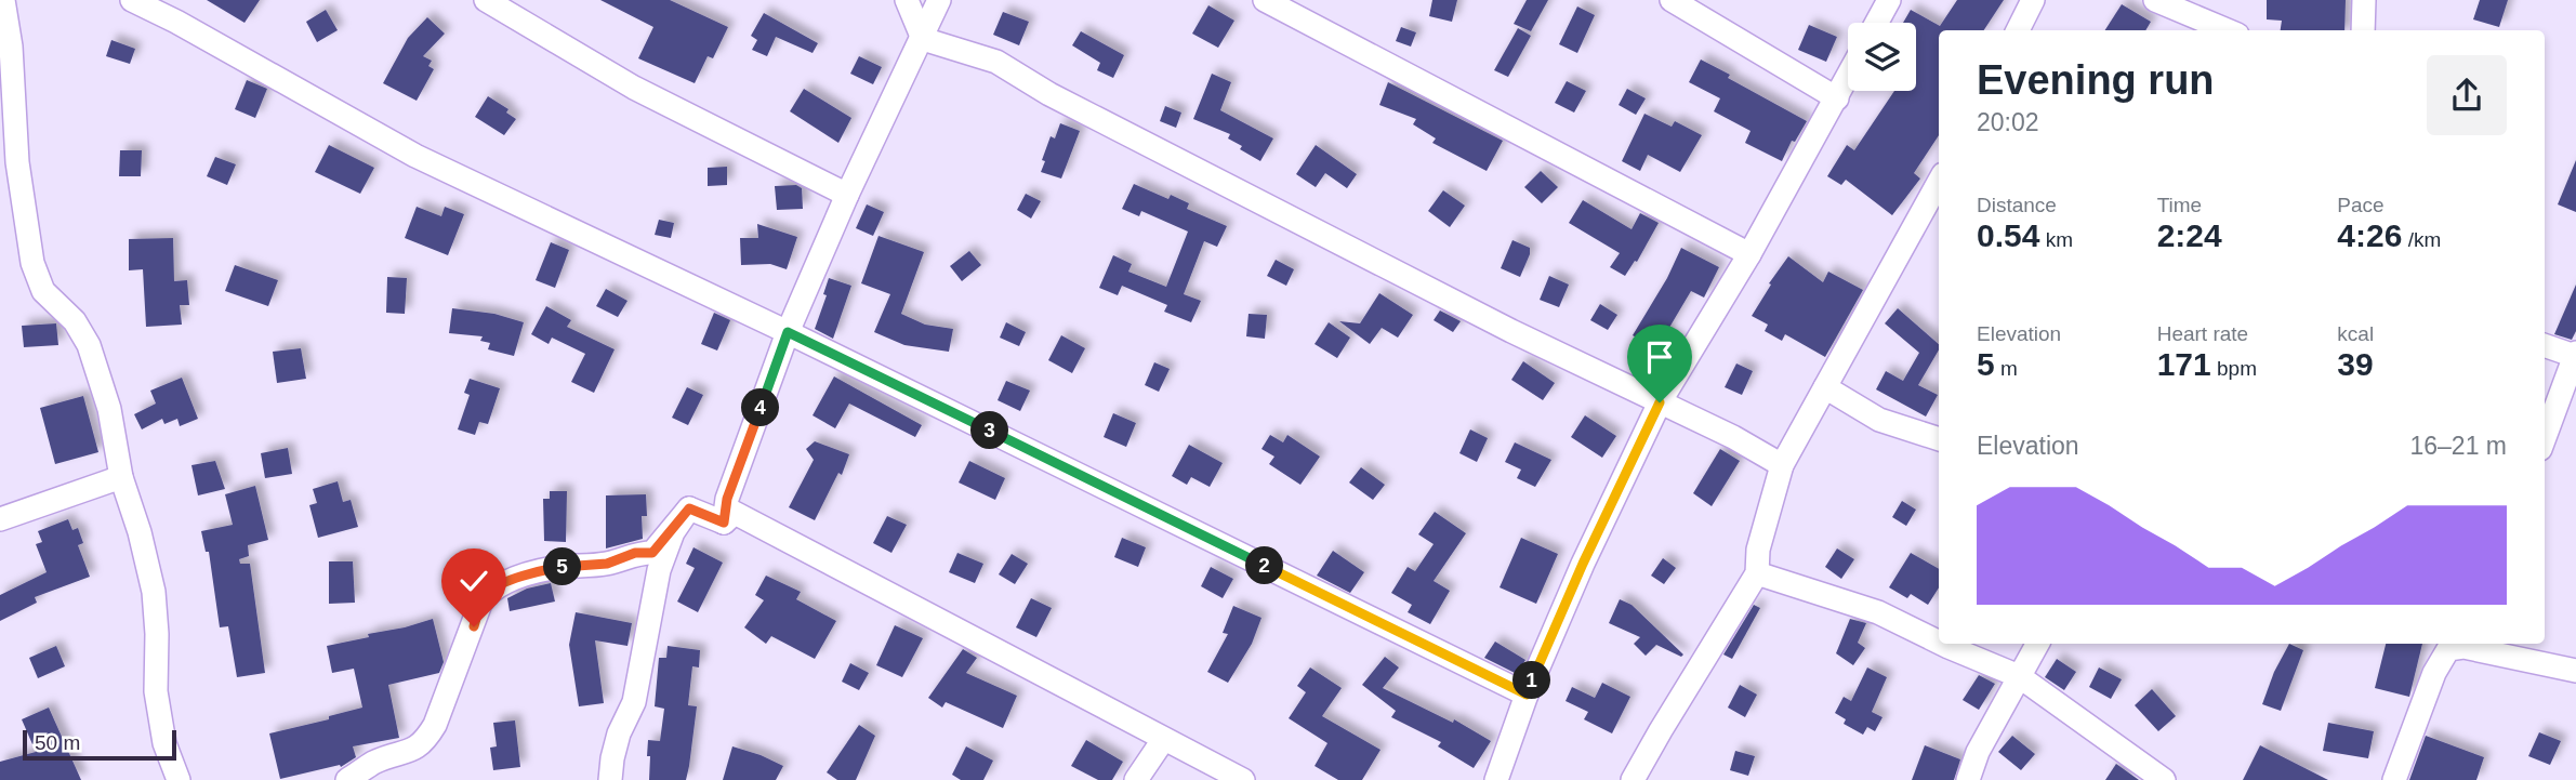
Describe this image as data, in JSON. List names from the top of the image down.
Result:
{
  "scale_bar": "50 m",
  "page": {
    "heading": ["Evening run", "20:02"],
    "stats": [
      ["Distance", "0.54 km"],
      ["Time", "2:24"],
      ["Pace", "4:26 /km"],
      ["Elevation", "5 m"],
      ["Heart rate", "171 bpm"],
      ["kcal", "39"]
    ],
    "pins": [
      "4",
      "3",
      "2",
      "5",
      "1"
    ],
    "chart": ["Elevation", "16–21 m"],
    "scale": "50 m"
  }
}
